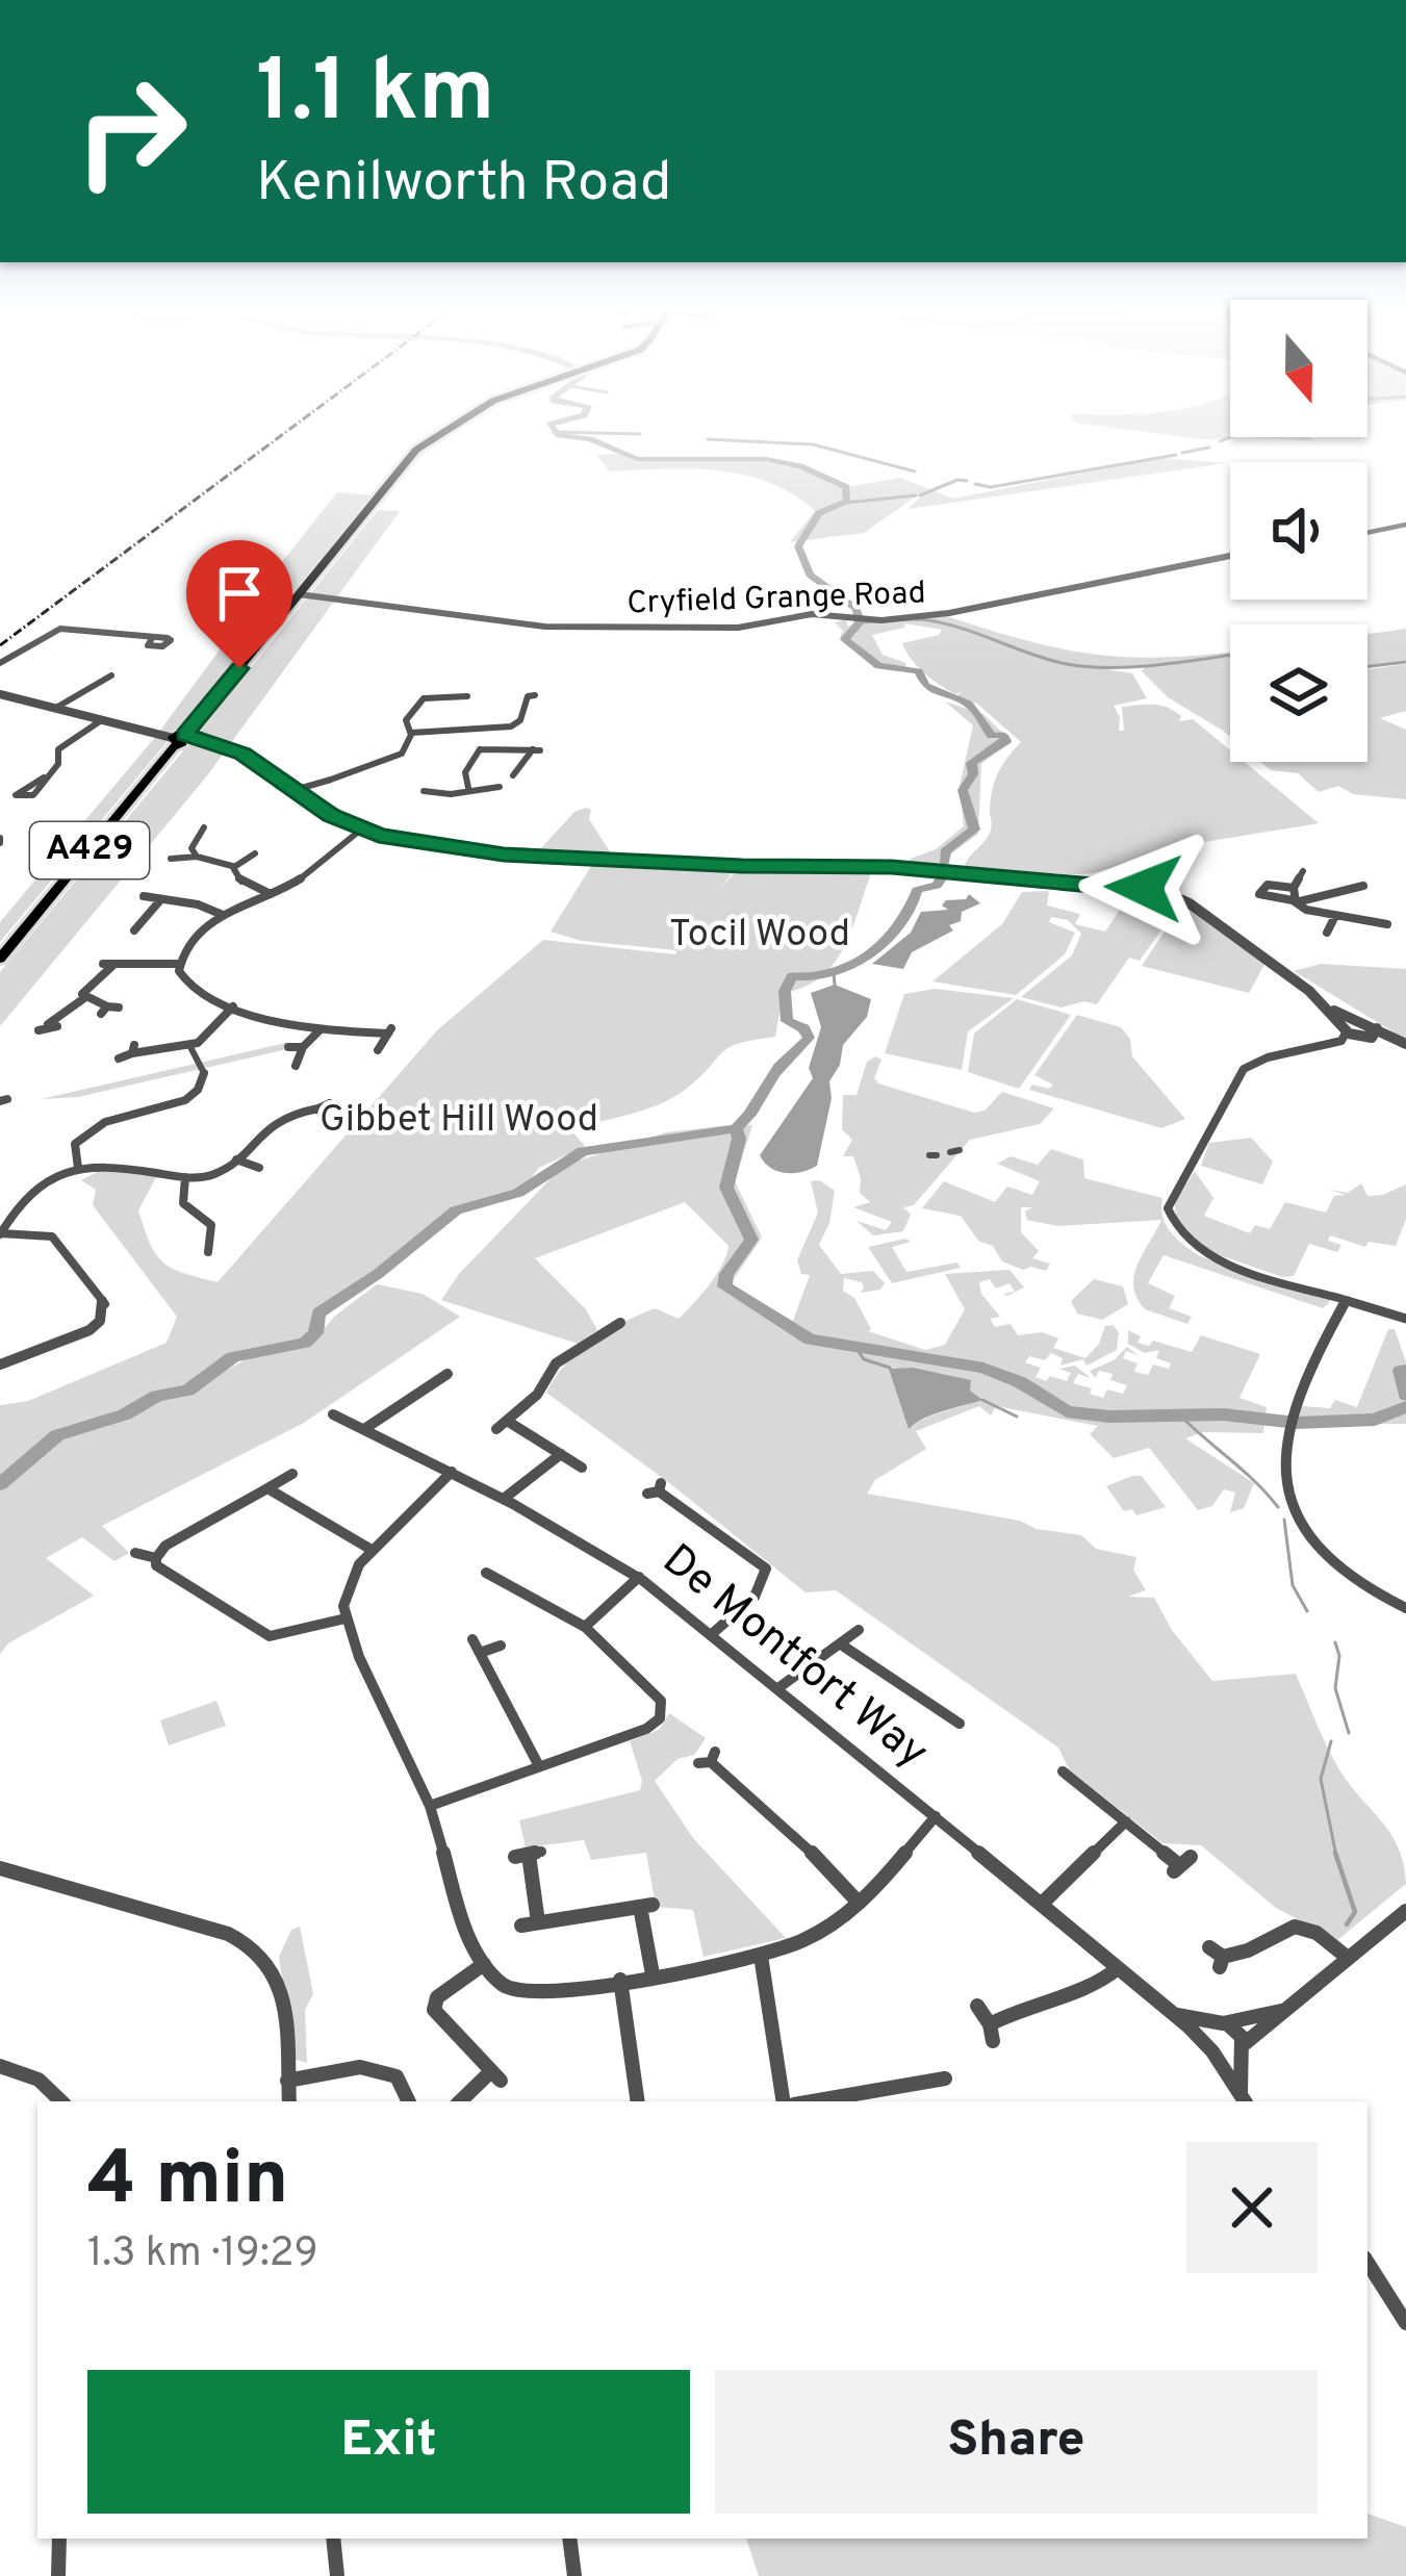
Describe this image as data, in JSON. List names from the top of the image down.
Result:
{
  "streets": {
    "main road": ["A429"],
    "street": ["Cryfield Grange Road", "De Montfort Way"]
  },
  "crossings": [
    ["Cryfield Grange Road", "A429"]
  ],
  "parks": ["Tocil Wood", "Gibbet Hill Wood"],
  "north": "bottom",
  "page": {
    "turn": ["1.1 km", "Kenilworth Road"],
    "heading": ["4 min", "1.3 km · 19:29"],
    "buttons": ["Exit", "Share"]
  }
}
